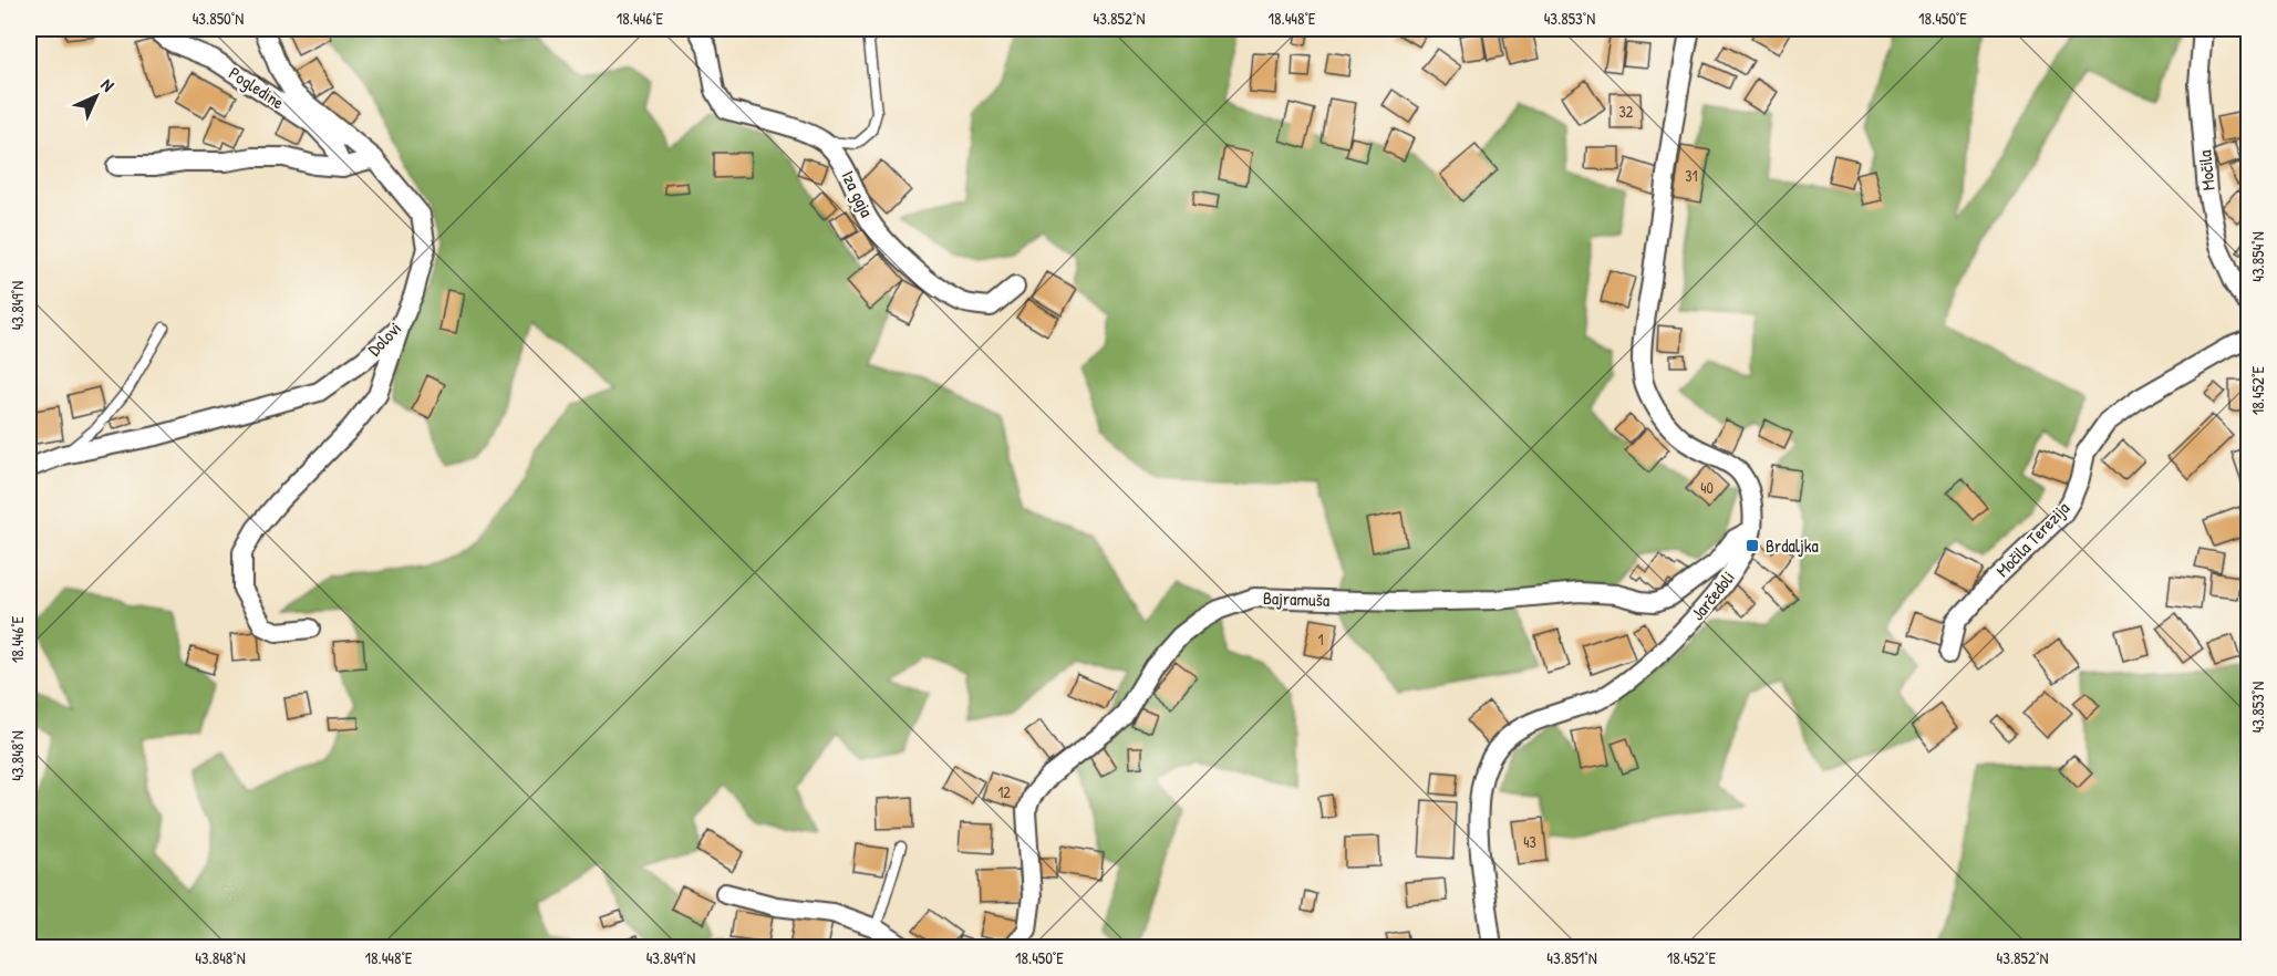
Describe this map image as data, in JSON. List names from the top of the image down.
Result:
{
  "streets": {
    "street": [
      "Pogledine",
      "Močila",
      "Iza gaja",
      "Dolovi",
      "Močila Terezija",
      "Jarčedoli",
      "Bajramuša"
    ]
  },
  "crossings": [
    ["Jarčedoli", "Bajramuša"]
  ],
  "places": {
    "transit": ["Brdaljka"]
  },
  "house_numbers": [
    "32",
    "31",
    "40",
    "1",
    "12",
    "43"
  ],
  "north": "top right",
  "coordinates": [
    "43.850°N",
    "18.446°E",
    "43.852°N",
    "18.448°E",
    "43.853°N",
    "18.450°E",
    "43.854°N",
    "43.849°N",
    "18.452°E",
    "43.848°N",
    "43.851°N"
  ]
}
